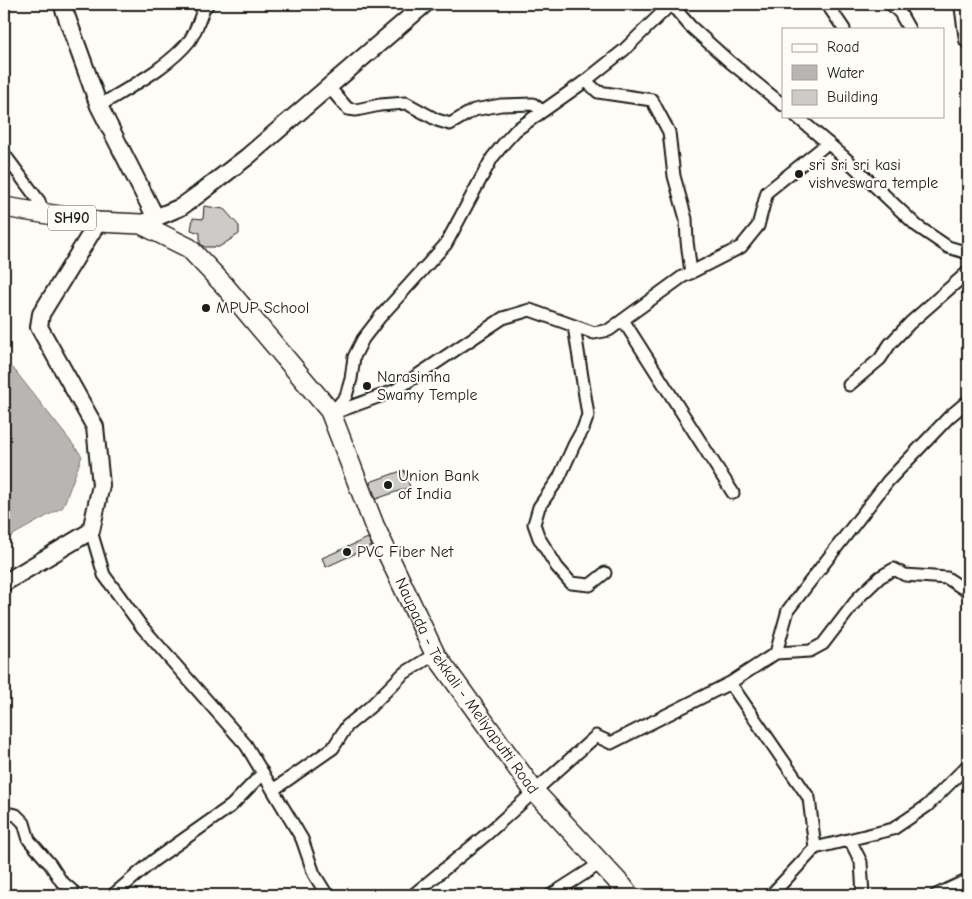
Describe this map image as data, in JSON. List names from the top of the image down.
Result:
{
  "streets": {
    "main road": ["SH90", "Naupada - Tekkali - Meliyaputti Road"]
  },
  "places": [
    "sri sri sri kasi vishveswara temple",
    "MPUP School",
    "Narasimha Swamy Temple",
    "Union Bank of India",
    "PVC Fiber Net"
  ],
  "legend": ["Road", "Water", "Building"]
}
